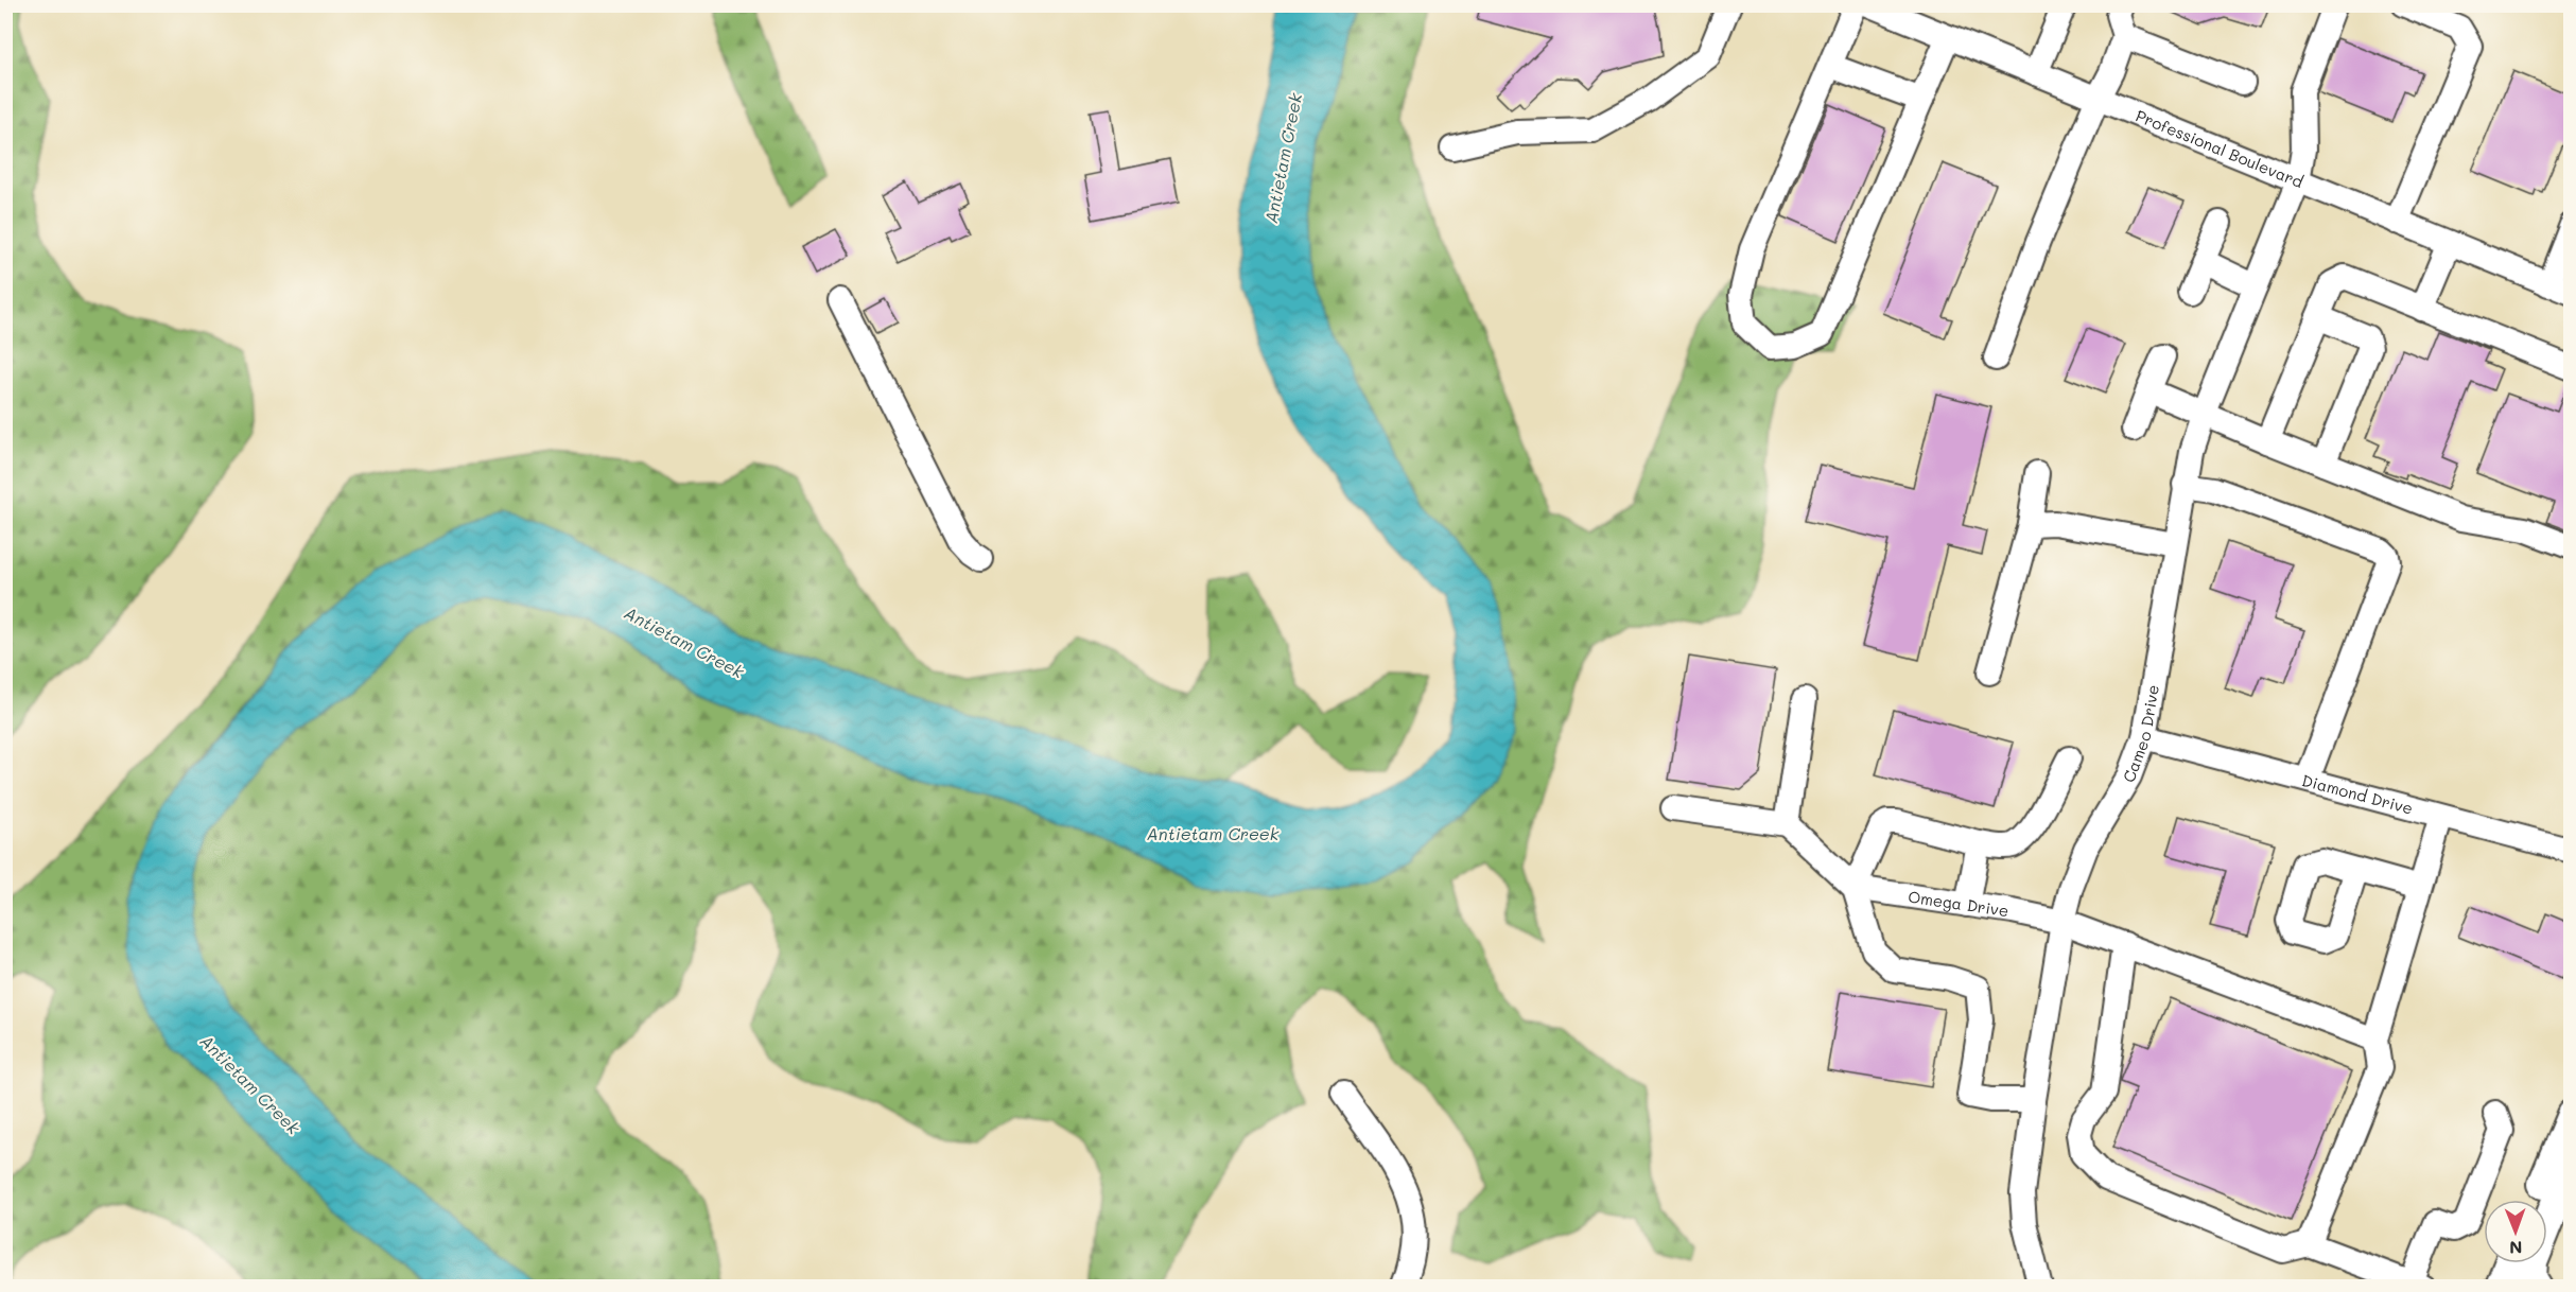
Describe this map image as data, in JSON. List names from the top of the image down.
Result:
{
  "streets": {
    "street": [
      "Professional Boulevard",
      "Cameo Drive",
      "Diamond Drive",
      "Omega Drive"
    ]
  },
  "crossings": [
    ["Professional Boulevard", "Cameo Drive"],
    ["Cameo Drive", "Diamond Drive"],
    ["Cameo Drive", "Omega Drive"]
  ],
  "water": ["Antietam Creek"],
  "north": "bottom"
}
